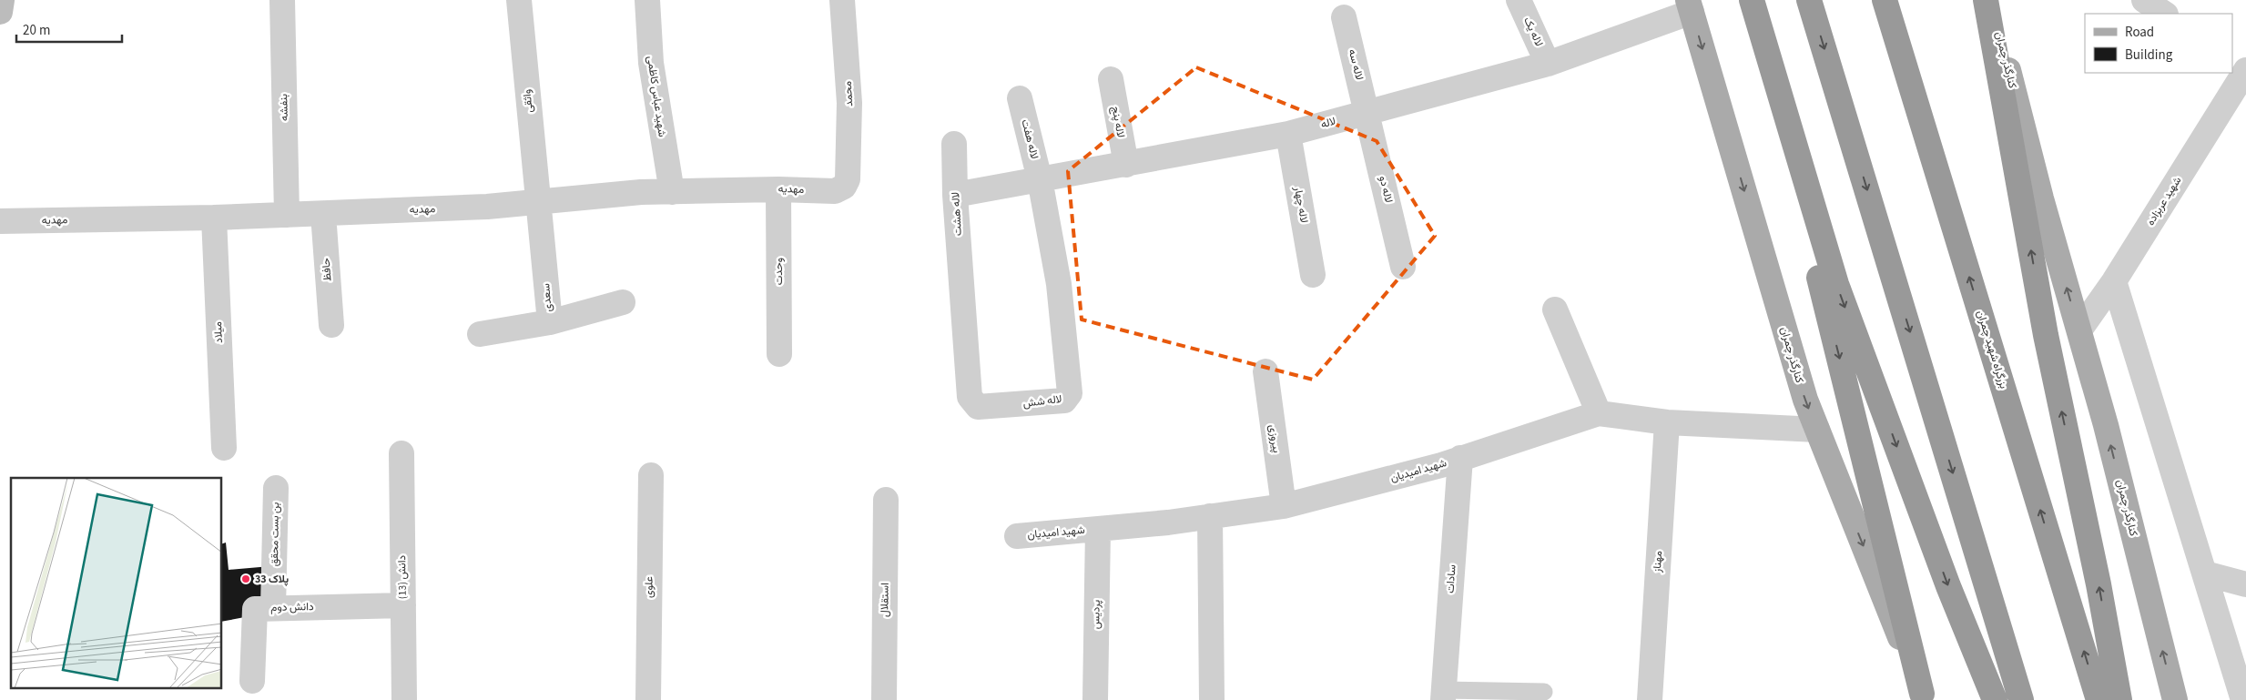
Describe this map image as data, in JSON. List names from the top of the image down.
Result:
{
  "streets": {
    "highway": ["بزرگراه شهید چمران"],
    "main road": ["کنارگذر چمران"],
    "street": [
      "لاله یک",
      "لاله سه",
      "محمد",
      "شهید عباس کاظمی",
      "واثقی",
      "بنفشه",
      "لاله پنج",
      "لاله",
      "لاله هفت",
      "مهدیه",
      "لاله دو",
      "شهید عربزاده",
      "لاله چهار",
      "لاله هشت",
      "حافظ",
      "وحدت",
      "سعدی",
      "میلاد",
      "لاله شش",
      "پیروزی",
      "شهید امیدیان",
      "بن بست محقق",
      "مهناز",
      "دانش (13)",
      "سادات",
      "علوی",
      "استقلال",
      "دانش دوم",
      "پردیس"
    ]
  },
  "crossings": [
    ["لاله یک", "لاله"],
    ["کنارگذر چمران", "لاله"],
    ["کنارگذر چمران", "شهید عربزاده"],
    ["کنارگذر چمران", "شهید امیدیان"],
    ["لاله سه", "لاله"],
    ["لاله سه", "لاله دو"],
    ["محمد", "مهدیه"],
    ["شهید عباس کاظمی", "مهدیه"],
    ["واثقی", "مهدیه"],
    ["واثقی", "سعدی"],
    ["بنفشه", "مهدیه"],
    ["لاله پنج", "لاله"],
    ["لاله", "لاله هفت"],
    ["لاله", "لاله دو"],
    ["لاله", "لاله چهار"],
    ["لاله", "لاله هشت"],
    ["لاله", "لاله شش"],
    ["لاله هفت", "لاله شش"],
    ["مهدیه", "حافظ"],
    ["مهدیه", "وحدت"],
    ["مهدیه", "سعدی"],
    ["مهدیه", "میلاد"],
    ["لاله هشت", "لاله شش"],
    ["پیروزی", "شهید امیدیان"],
    ["شهید امیدیان", "مهناز"],
    ["شهید امیدیان", "سادات"],
    ["شهید امیدیان", "پردیس"],
    ["بن بست محقق", "دانش دوم"],
    ["دانش (13)", "دانش دوم"]
  ],
  "places": ["پلاک 33"],
  "legend": ["Road", "Building"],
  "scale_bar": "20 m"
}
